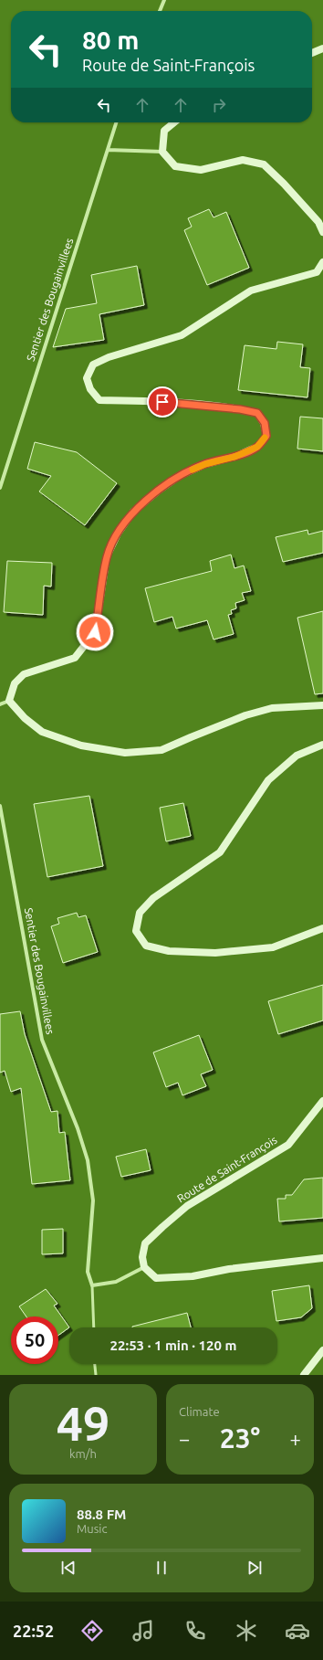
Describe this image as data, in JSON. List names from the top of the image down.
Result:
{
  "streets": {
    "main road": ["Route de Saint-François"],
    "street": ["Sentier des Bougainvillees"]
  },
  "page": {
    "turn": ["80 m", "Route de Saint-François"],
    "limit": "50",
    "trip": "22:53 · 1 min · 120 m",
    "tile": [
      ["49", "km/h"],
      "Climate"
    ],
    "heat": ["−", "23°", "+"],
    "song": ["88.8 FM", "Music"],
    "tabs": "22:52"
  }
}
